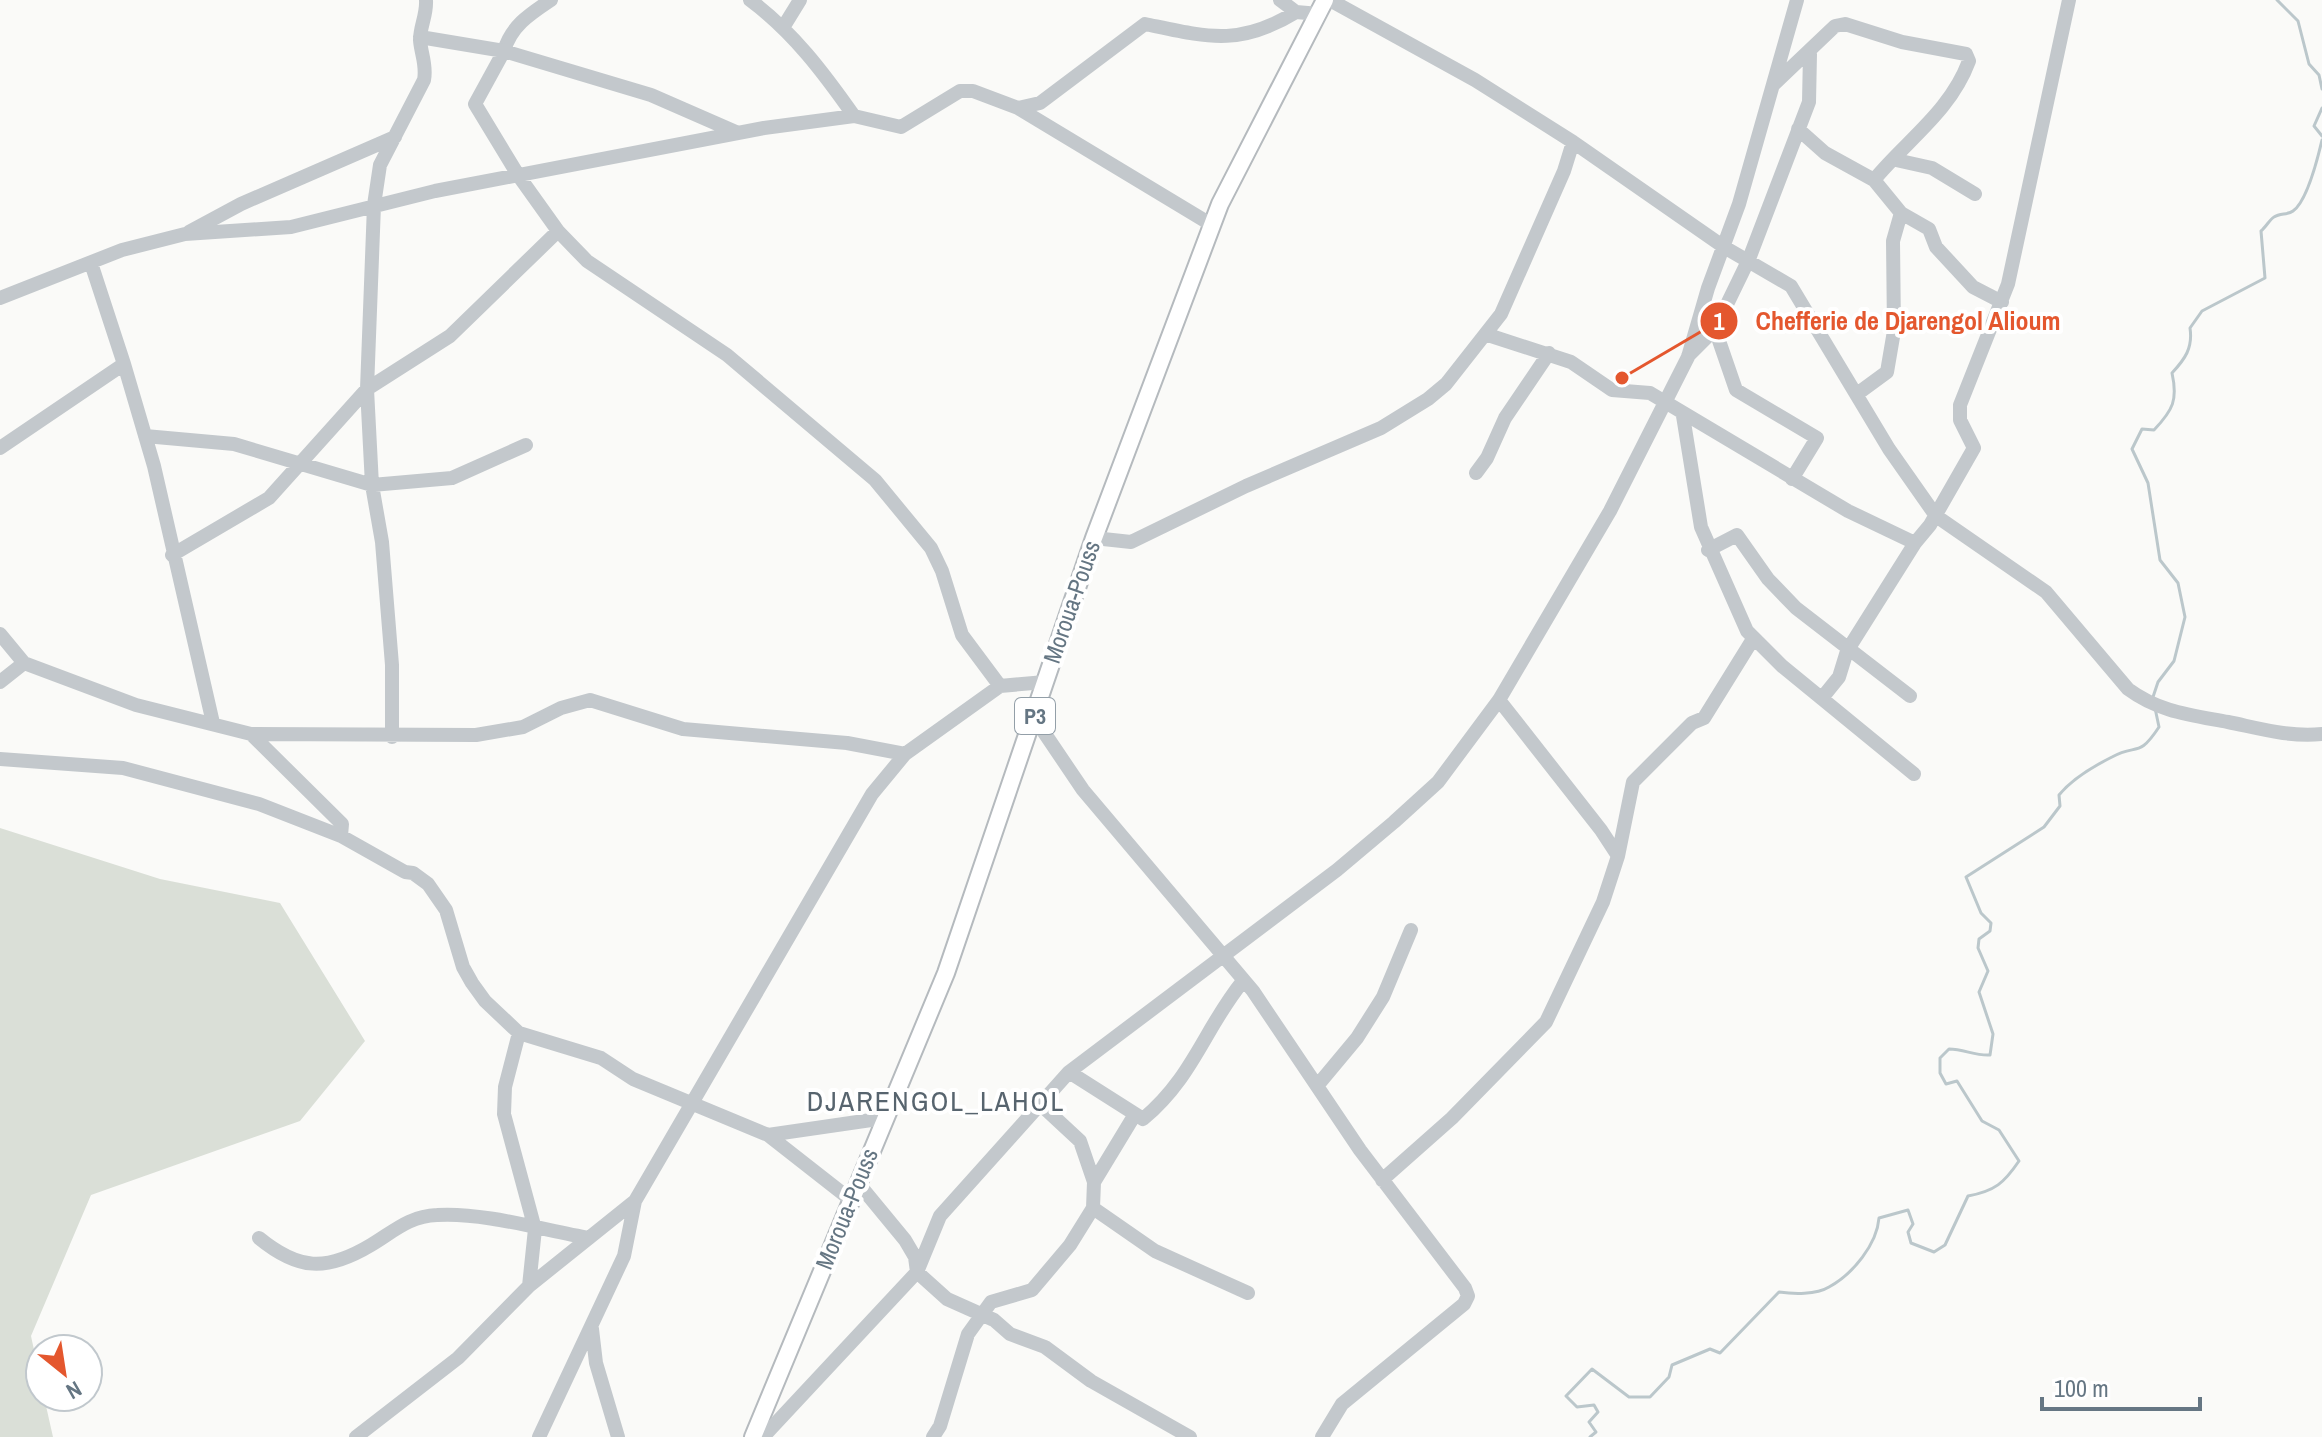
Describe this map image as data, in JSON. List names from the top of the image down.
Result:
{
  "streets": {
    "main road": ["Moroua-Pouss", "P3"]
  },
  "districts": ["DJARENGOL_LAHOL"],
  "places": ["Chefferie de Djarengol Alioum"],
  "scale_bar": "100 m",
  "north": "bottom right"
}
